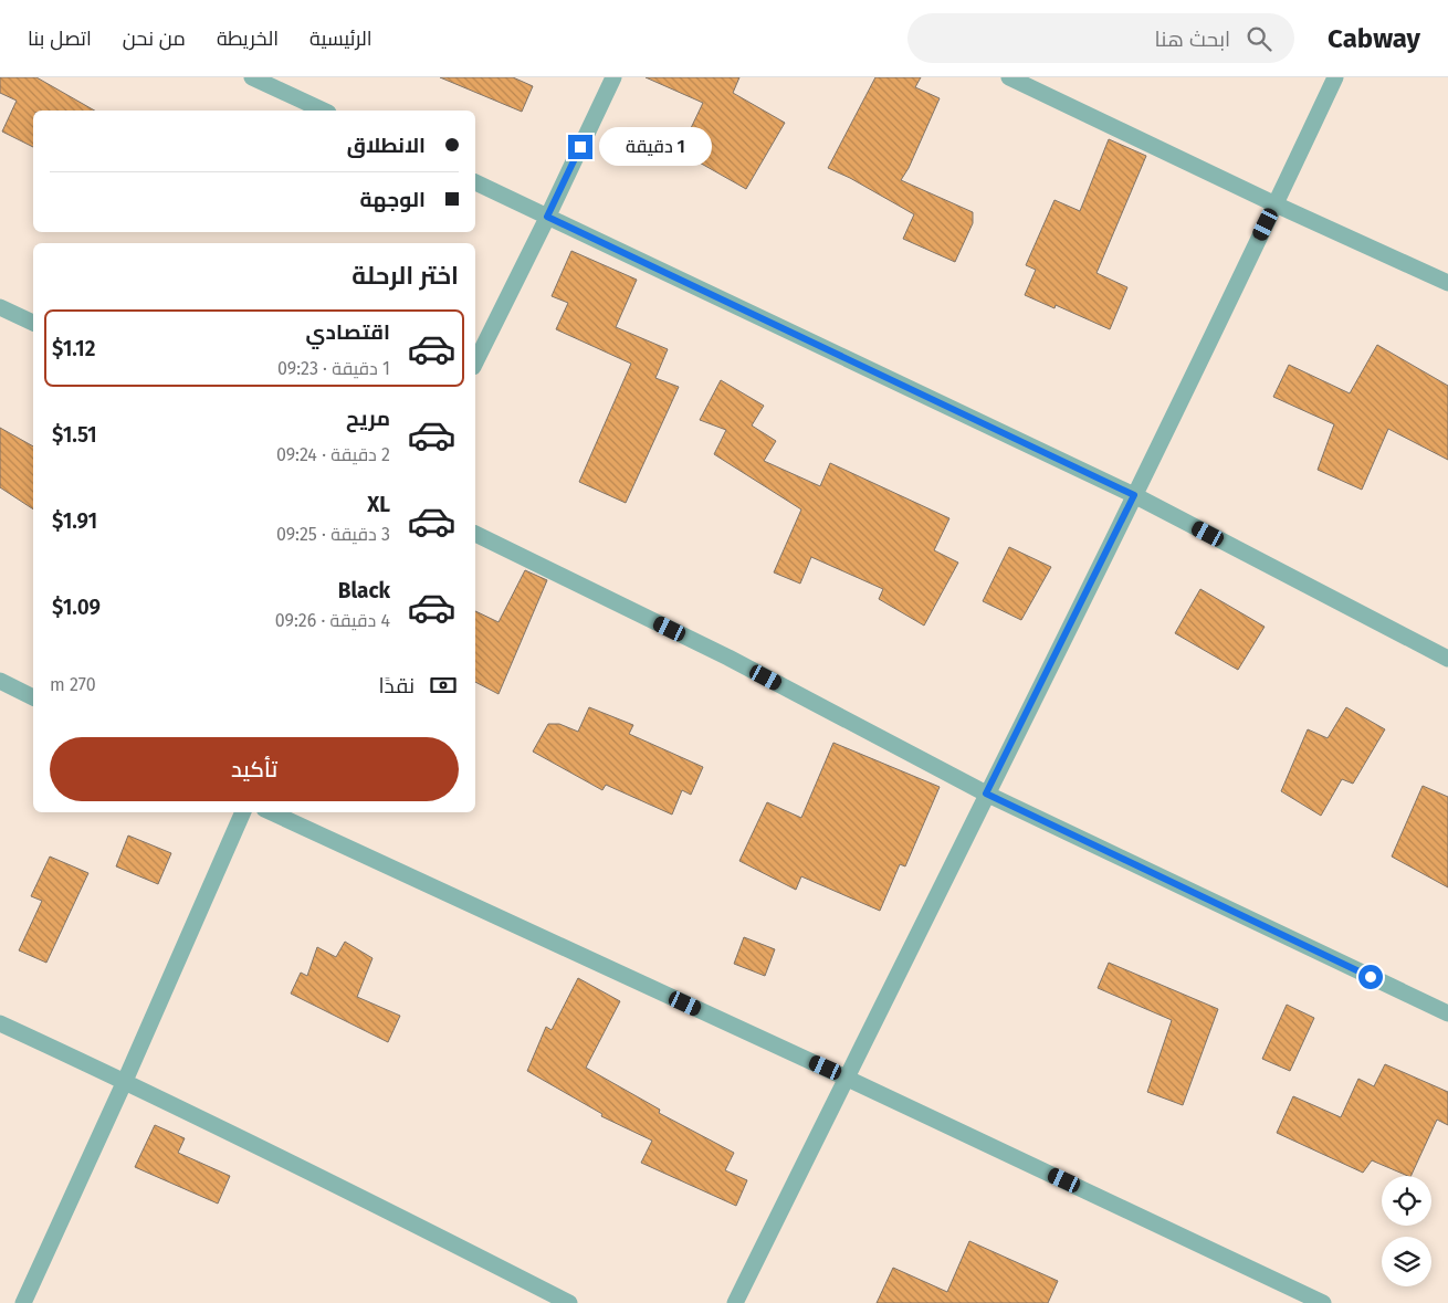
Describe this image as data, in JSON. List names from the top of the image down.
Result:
{
  "page": {
    "header": "Cabway",
    "search": "ابحث هنا",
    "nav": [
      "الرئيسية",
      "الخريطة",
      "من نحن",
      "اتصل بنا"
    ],
    "banner": ["الانطلاق", "الوجهة"],
    "bubble": "1 دقيقة",
    "heading": "اختر الرحلة",
    "list": [
      {
        "name": "اقتصادي",
        "note": "1 دقيقة · 09:23",
        "value": "$1.12"
      },
      {
        "name": "مريح",
        "note": "2 دقيقة · 09:24",
        "value": "$1.51"
      },
      {
        "name": "XL",
        "note": "3 دقيقة · 09:25",
        "value": "$1.91"
      },
      {
        "name": "Black",
        "note": "4 دقيقة · 09:26",
        "value": "$1.09"
      }
    ],
    "pay": ["نقدًا", "270 m"],
    "buttons": "تأكيد"
  }
}
